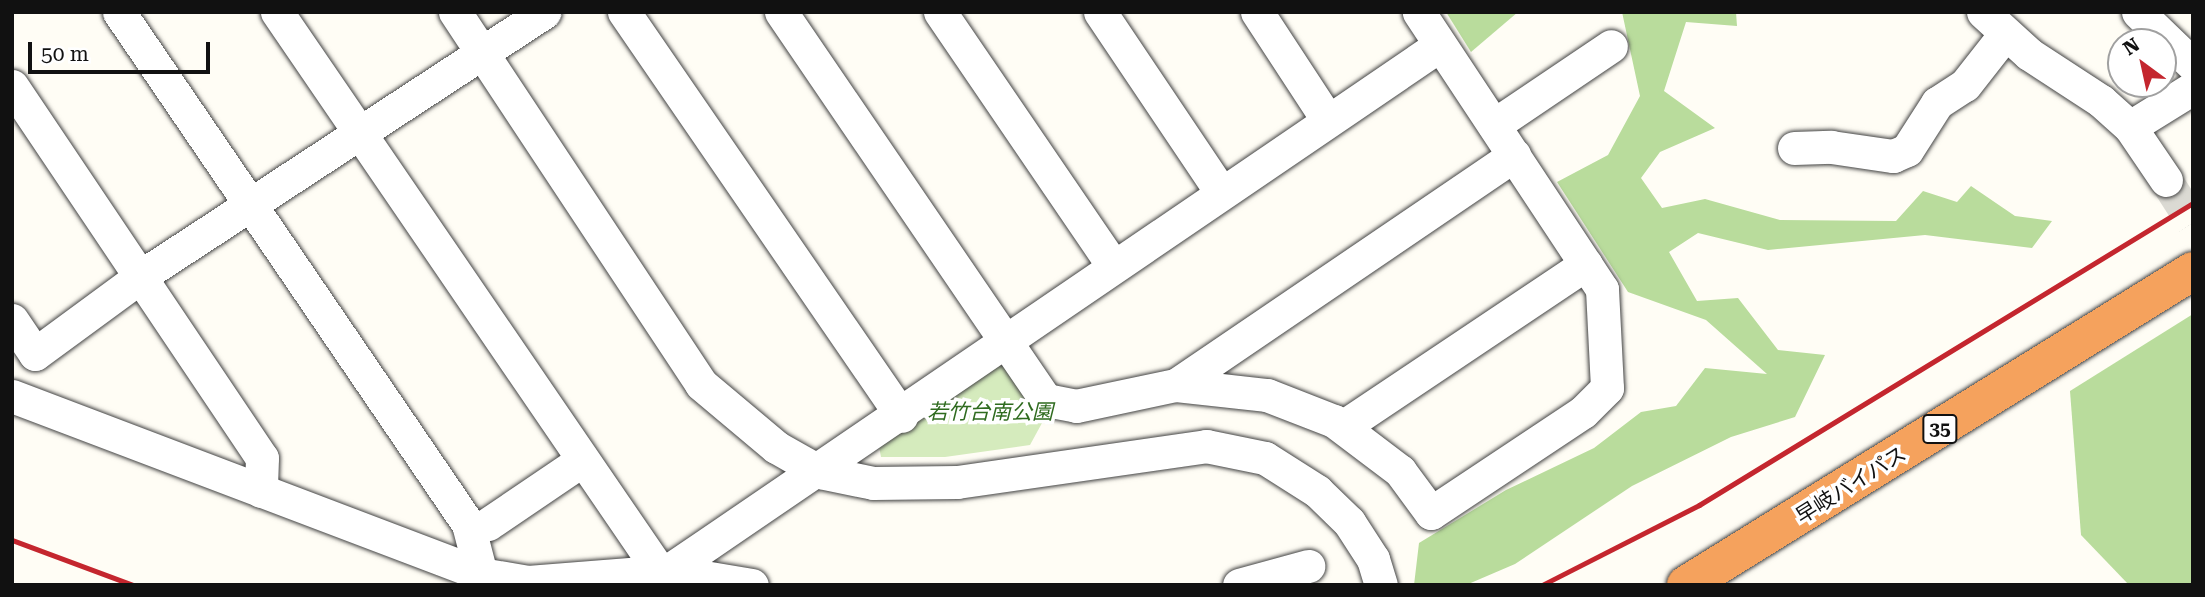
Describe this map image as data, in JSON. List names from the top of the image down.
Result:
{
  "streets": {
    "highway": ["35", "早岐バイパス"]
  },
  "parks": ["若竹台南公園"],
  "scale_bar": "50 m",
  "north": "top left"
}
